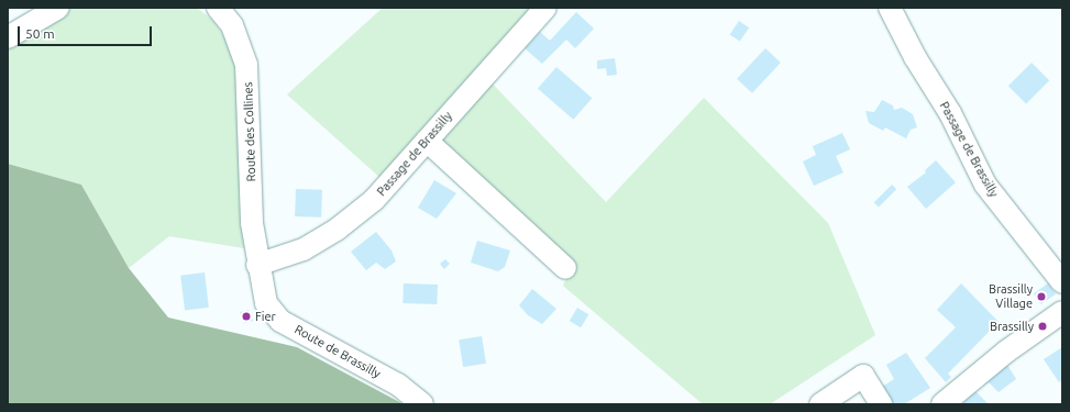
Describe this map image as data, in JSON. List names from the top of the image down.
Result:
{
  "streets": {
    "street": ["Route des Collines", "Passage de Brassilly", "Route de Brassilly"]
  },
  "crossings": [
    ["Route des Collines", "Passage de Brassilly"],
    ["Route des Collines", "Route de Brassilly"],
    ["Passage de Brassilly", "Route de Brassilly"]
  ],
  "places": ["Brassilly Village", "Fier", "Brassilly"],
  "scale_bar": "50 m"
}
